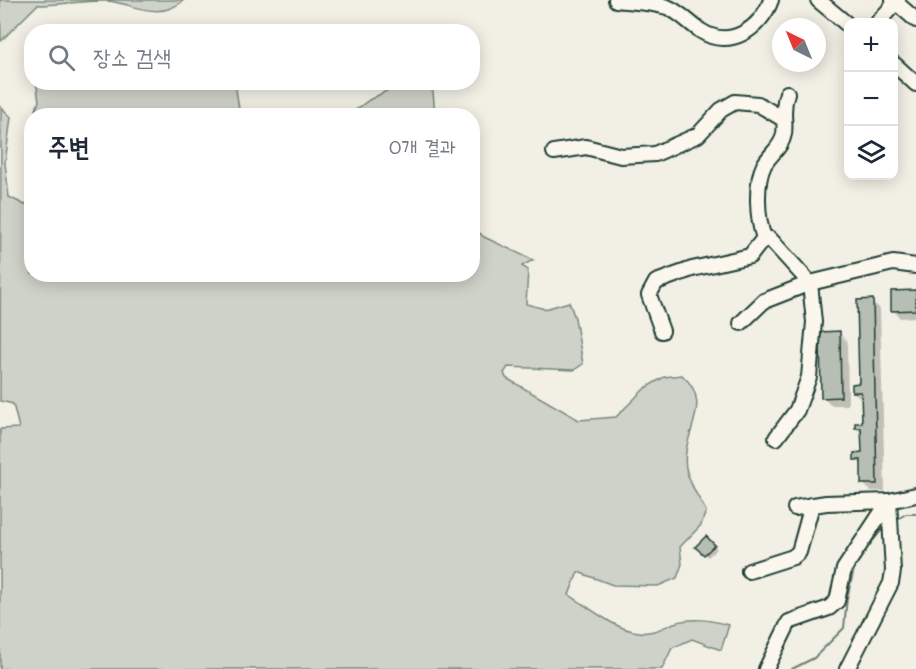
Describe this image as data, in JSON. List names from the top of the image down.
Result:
{
  "north": "top left",
  "page": {
    "map_buttons": ["+", "−"],
    "search": "장소 검색",
    "heading": ["주변", "0개 결과"]
  }
}
